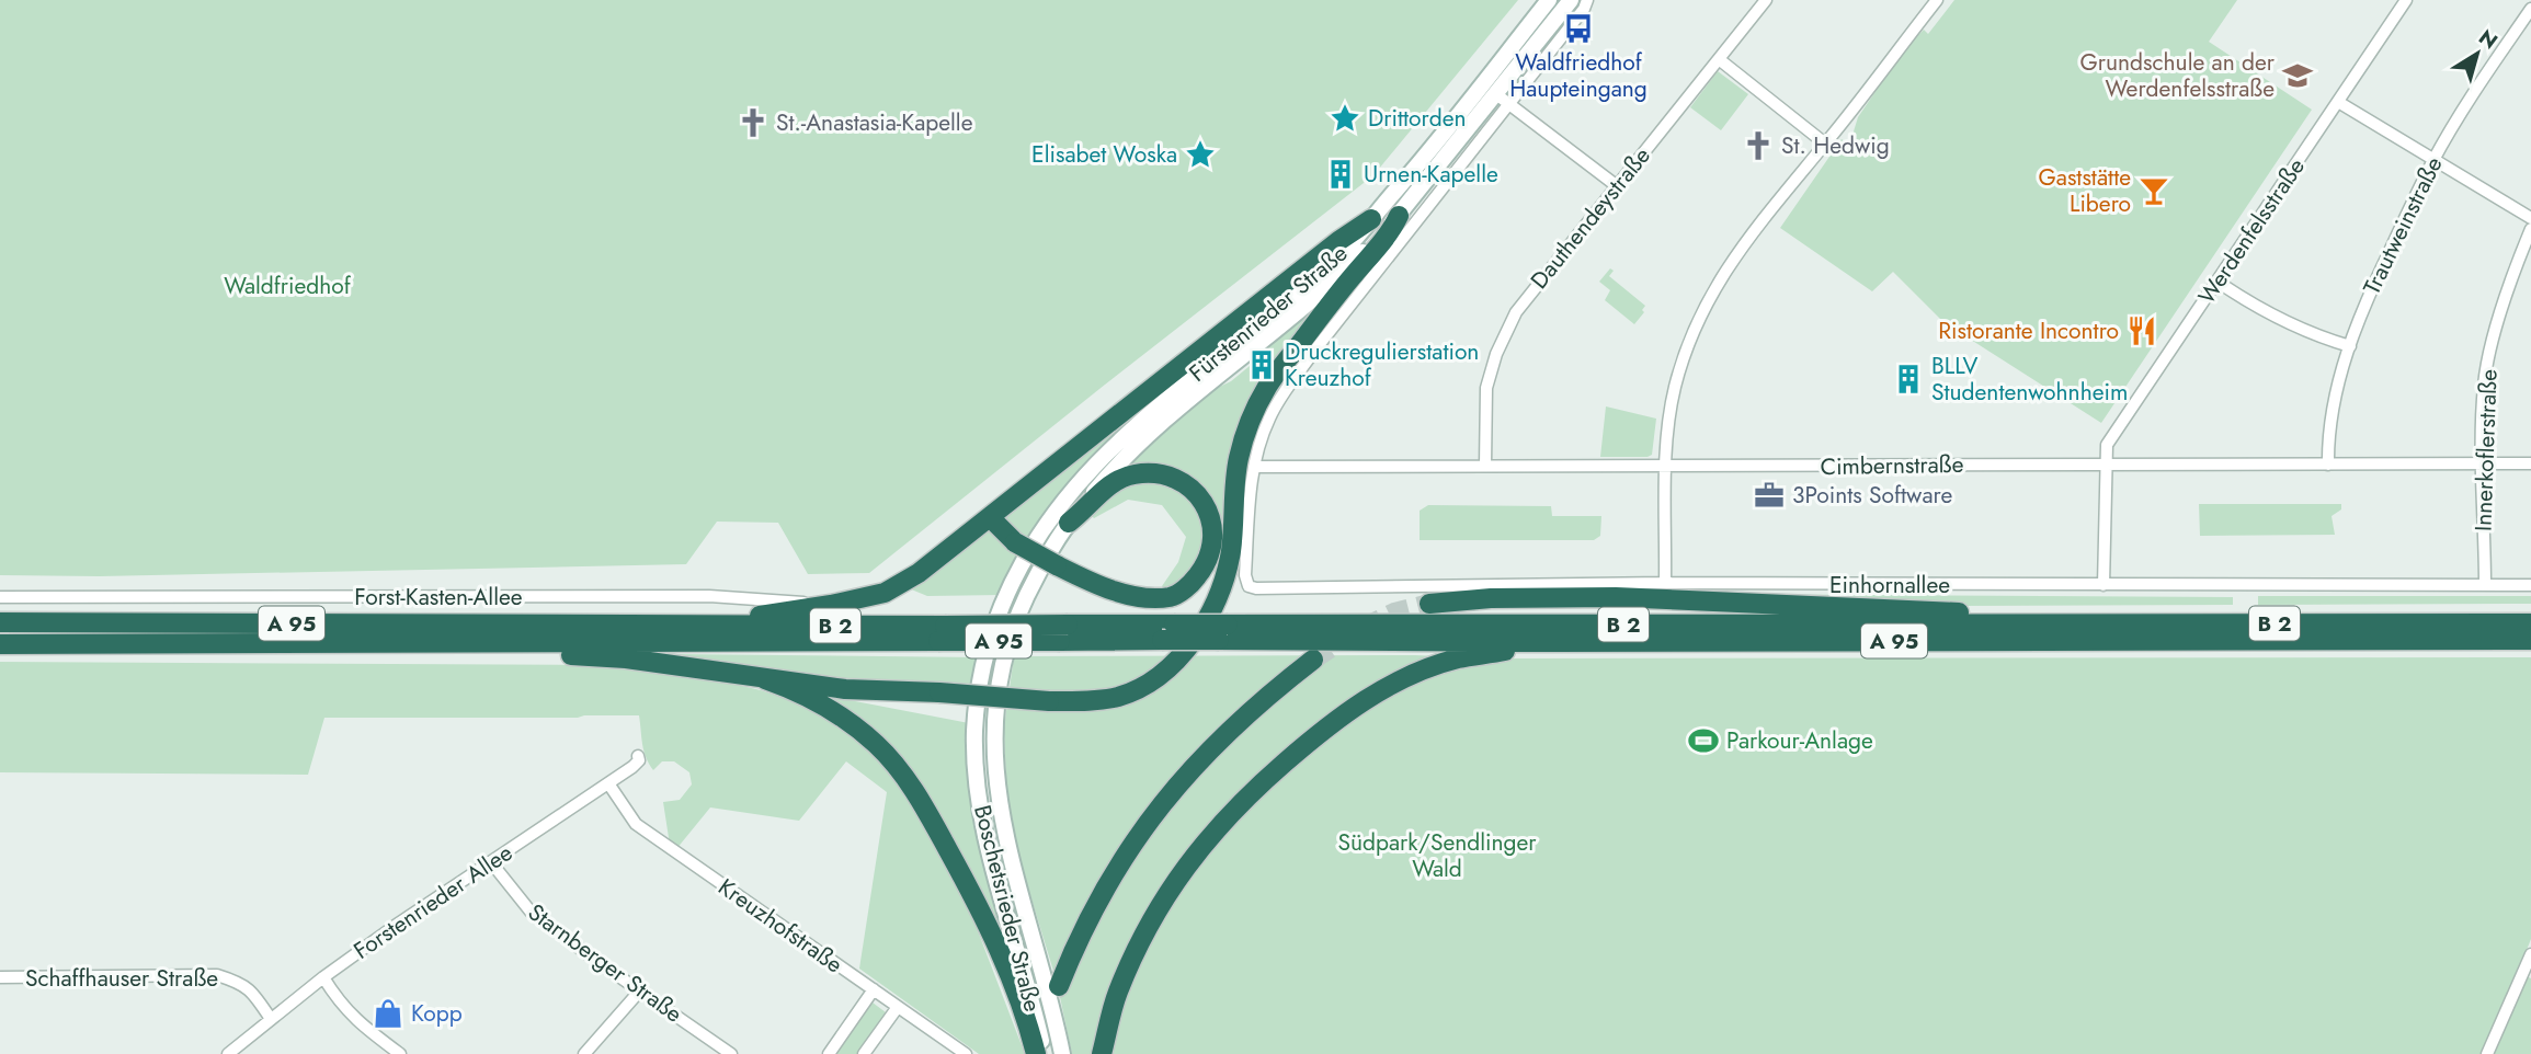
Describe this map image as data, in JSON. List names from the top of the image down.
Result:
{
  "streets": {
    "highway": ["A 95", "B 2"],
    "main road": ["Fürstenrieder Straße", "Boschetsrieder Straße"],
    "street": [
      "Dauthendeystraße",
      "Trautweinstraße",
      "Werdenfelsstraße",
      "Innerkoflerstraße",
      "Cimbernstraße",
      "Einhornallee",
      "Forst-Kasten-Allee",
      "Forstenrieder Allee",
      "Kreuzhofstraße",
      "Starnberger Straße",
      "Schaffhauser Straße"
    ]
  },
  "crossings": [
    ["Dauthendeystraße", "Cimbernstraße"],
    ["Trautweinstraße", "Cimbernstraße"],
    ["Werdenfelsstraße", "Cimbernstraße"],
    ["Fürstenrieder Straße", "Cimbernstraße"],
    ["Fürstenrieder Straße", "Einhornallee"],
    ["Fürstenrieder Straße", "Boschetsrieder Straße"],
    ["Innerkoflerstraße", "Cimbernstraße"],
    ["Innerkoflerstraße", "Einhornallee"],
    ["A 95", "B 2"],
    ["Forstenrieder Allee", "Kreuzhofstraße"],
    ["Forstenrieder Allee", "Starnberger Straße"],
    ["Forstenrieder Allee", "Schaffhauser Straße"]
  ],
  "parks": ["Waldfriedhof", "Südpark/Sendlinger Wald"],
  "places": {
    "bus stop": ["Waldfriedhof Haupteingang"],
    "school or university": ["Grundschule an der Werdenfelsstraße"],
    "place": ["Drittorden", "Elisabet Woska"],
    "church": ["St.-Anastasia-Kapelle", "St. Hedwig"],
    "building": ["Urnen-Kapelle", "Druckregulierstation Kreuzhof", "BLLV Studentenwohnheim"],
    "bar": ["Gaststätte Libero"],
    "restaurant": ["Ristorante Incontro"],
    "office": ["3Points Software"],
    "sports": ["Parkour-Anlage"],
    "shop": ["Kopp"]
  },
  "north": "top right"
}
